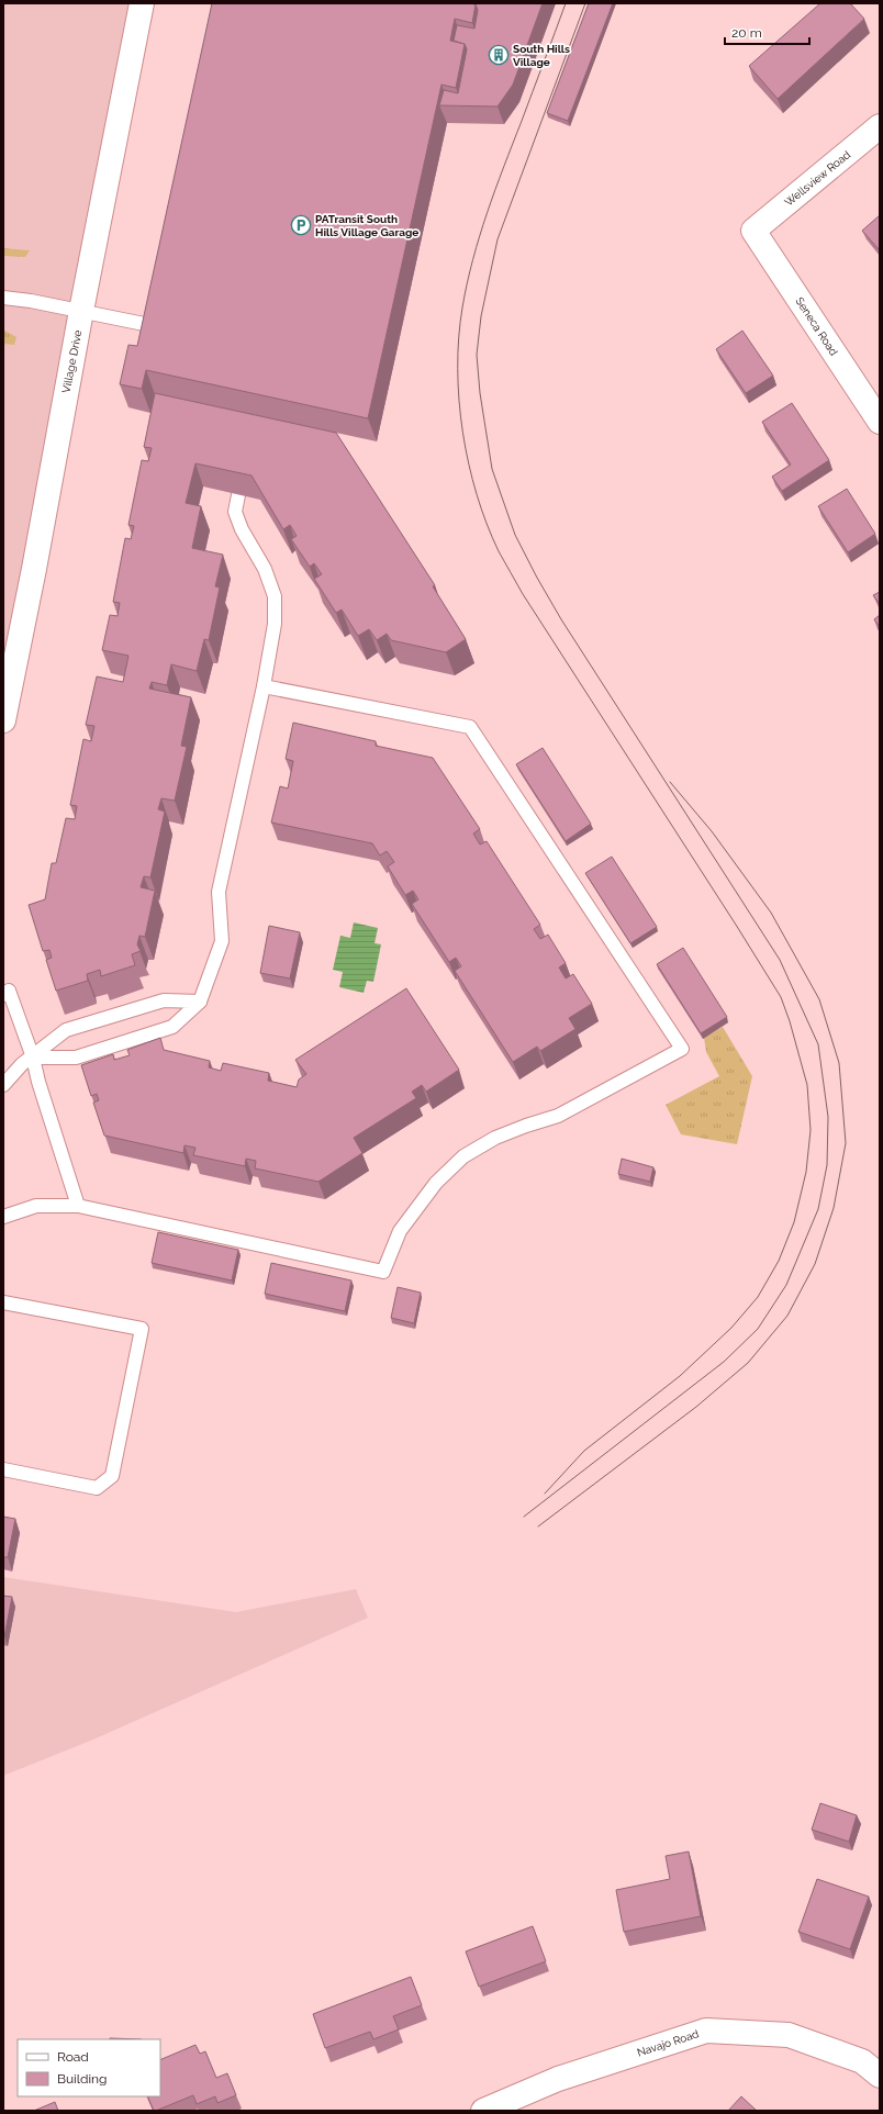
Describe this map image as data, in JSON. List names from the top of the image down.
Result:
{
  "streets": {
    "street": [
      "Wellsview Road",
      "Seneca Road",
      "Village Drive",
      "Navajo Road"
    ]
  },
  "crossings": [
    ["Wellsview Road", "Seneca Road"]
  ],
  "places": {
    "building": ["South Hills Village"],
    "parking": ["PATransit South Hills Village Garage"]
  },
  "legend": ["Road", "Building"],
  "scale_bar": "20 m"
}
